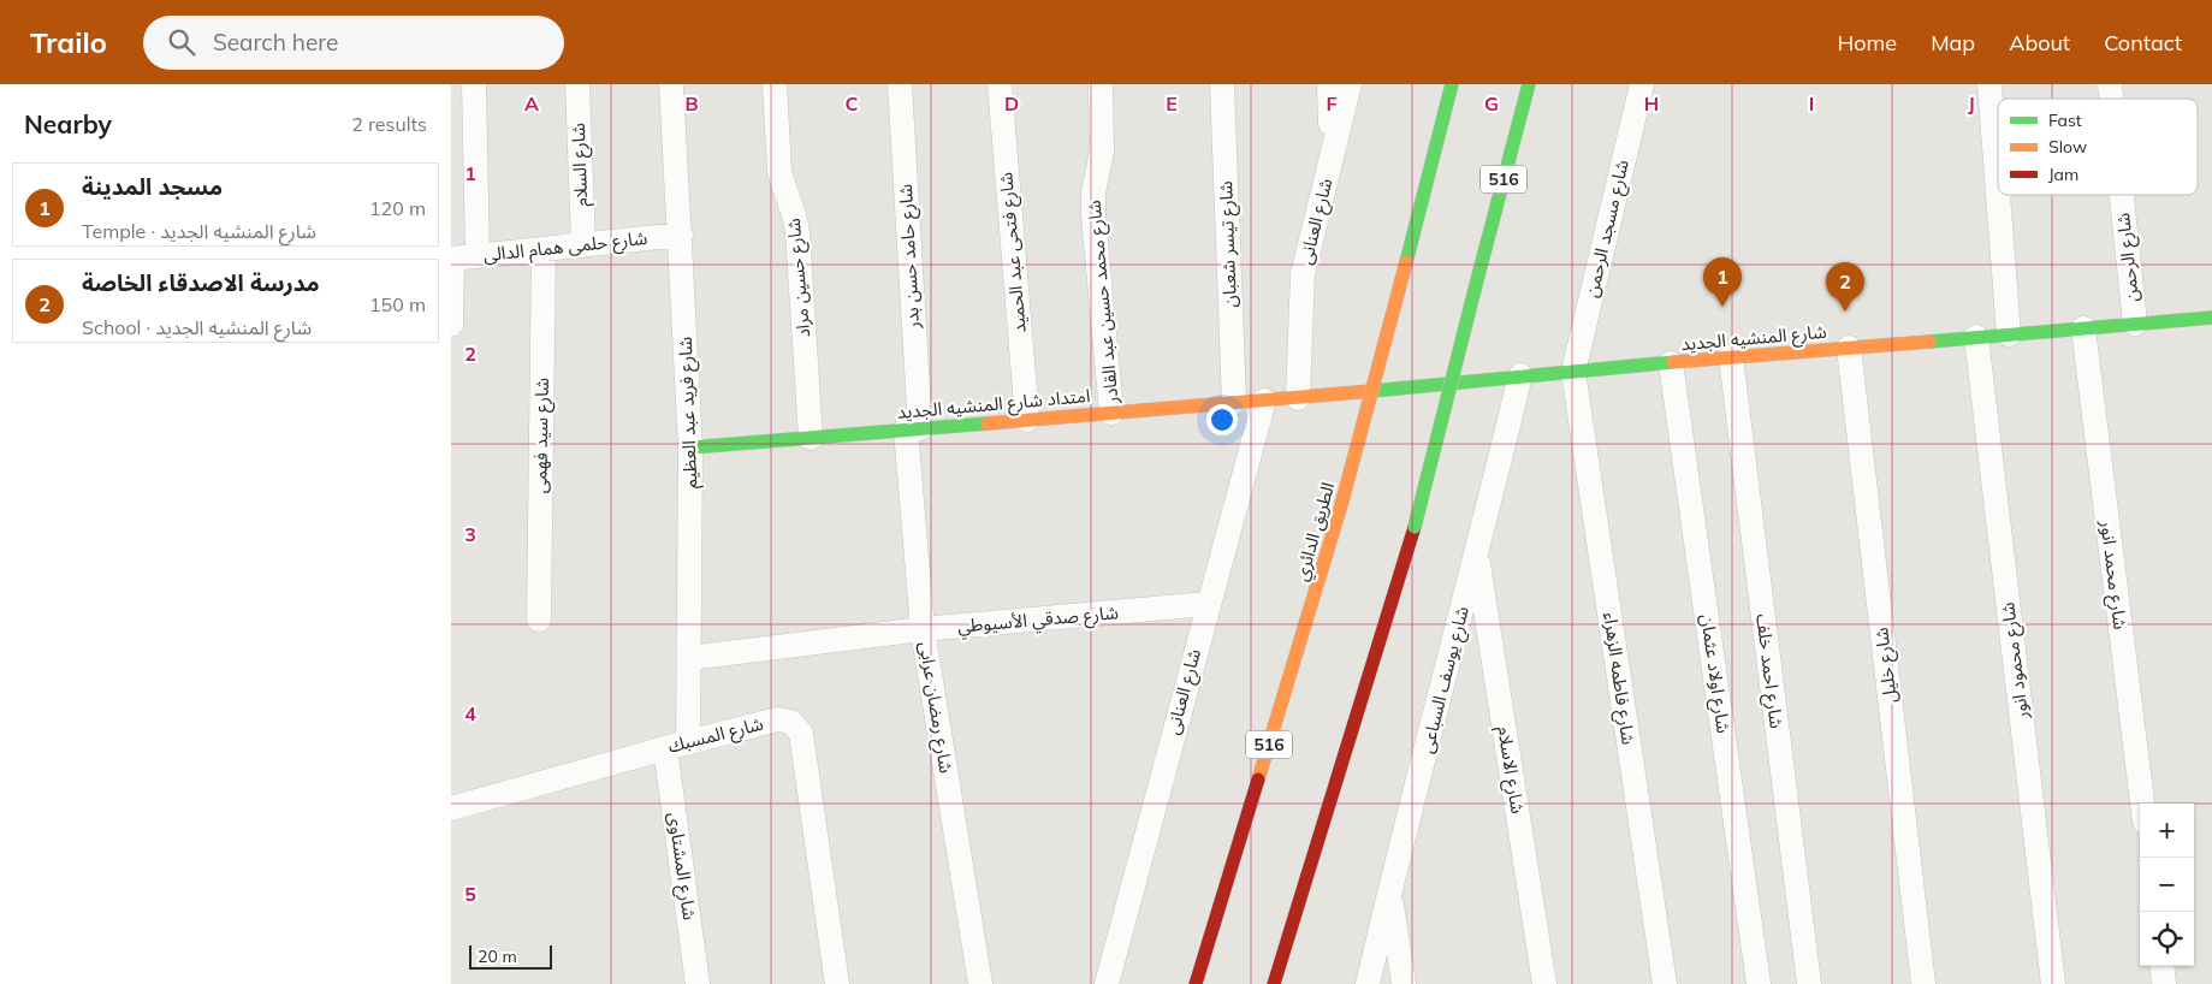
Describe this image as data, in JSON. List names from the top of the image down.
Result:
{
  "streets": {
    "main road": [
      "516",
      "شارع المنشيه الجديد",
      "امتداد شارع المنشيه الجديد",
      "الطريق الدائري"
    ],
    "street": [
      "شارع السلام",
      "شارع العنانى",
      "شارع مسجد الرحمن",
      "شارع تيسر شعبان",
      "شارع حلمى همام الدالى",
      "شارع فتحى عبد الحميد",
      "شارع حامد حسن بدر",
      "شارع الرحمن",
      "شارع حسين مراد",
      "شارع محمد حسين عبد القادر",
      "شارع فريد عبد العظيم",
      "شارع سيد فهمى",
      "شارع محمد انور",
      "شارع صدقي الأسيوطي",
      "شارع محمود انور",
      "شارع خليل",
      "شارع احمد خلف",
      "شارع اولاد عثمان",
      "شارع فاطمه الزهراء",
      "شارع يوسف السباعى",
      "شارع رمضان عرابى",
      "شارع المسبك",
      "شارع الاسلام",
      "شارع المشتاوى"
    ]
  },
  "crossings": [
    ["شارع السلام", "شارع حلمى همام الدالى"],
    ["شارع العنانى", "شارع المنشيه الجديد"],
    ["شارع العنانى", "امتداد شارع المنشيه الجديد"],
    ["شارع العنانى", "شارع صدقي الأسيوطي"],
    ["شارع مسجد الرحمن", "شارع المنشيه الجديد"],
    ["شارع مسجد الرحمن", "شارع فاطمه الزهراء"],
    ["شارع تيسر شعبان", "امتداد شارع المنشيه الجديد"],
    ["شارع حلمى همام الدالى", "شارع فريد عبد العظيم"],
    ["شارع حلمى همام الدالى", "شارع سيد فهمى"],
    ["شارع فتحى عبد الحميد", "امتداد شارع المنشيه الجديد"],
    ["شارع حامد حسن بدر", "امتداد شارع المنشيه الجديد"],
    ["شارع حامد حسن بدر", "شارع رمضان عرابى"],
    ["شارع الرحمن", "شارع المنشيه الجديد"],
    ["شارع حسين مراد", "امتداد شارع المنشيه الجديد"],
    ["شارع محمد حسين عبد القادر", "امتداد شارع المنشيه الجديد"],
    ["شارع المنشيه الجديد", "امتداد شارع المنشيه الجديد"],
    ["شارع المنشيه الجديد", "شارع محمد انور"],
    ["شارع المنشيه الجديد", "شارع محمود انور"],
    ["شارع المنشيه الجديد", "شارع خليل"],
    ["شارع المنشيه الجديد", "شارع احمد خلف"],
    ["شارع المنشيه الجديد", "شارع اولاد عثمان"],
    ["شارع المنشيه الجديد", "شارع فاطمه الزهراء"],
    ["شارع المنشيه الجديد", "شارع يوسف السباعى"],
    ["امتداد شارع المنشيه الجديد", "شارع فريد عبد العظيم"],
    ["امتداد شارع المنشيه الجديد", "شارع رمضان عرابى"],
    ["شارع فريد عبد العظيم", "شارع صدقي الأسيوطي"],
    ["شارع فريد عبد العظيم", "شارع المسبك"],
    ["شارع فريد عبد العظيم", "شارع المشتاوى"],
    ["شارع صدقي الأسيوطي", "شارع رمضان عرابى"],
    ["شارع يوسف السباعى", "شارع الاسلام"],
    ["شارع المسبك", "شارع المشتاوى"]
  ],
  "legend": ["Fast", "Slow", "Jam"],
  "scale_bar": "20 m",
  "page": {
    "header": "Trailo",
    "search": "Search here",
    "nav": [
      "Home",
      "Map",
      "About",
      "Contact"
    ],
    "heading": ["Nearby", "2 results"],
    "list": [
      {
        "mark": "1",
        "name": "مسجد المدينة",
        "note": "Temple · شارع المنشيه الجديد",
        "value": "120 m"
      },
      {
        "mark": "2",
        "name": "مدرسة الاصدقاء الخاصة",
        "note": "School · شارع المنشيه الجديد",
        "value": "150 m"
      }
    ],
    "pins": ["1", "2"],
    "map_buttons": ["+", "−"],
    "scale": "20 m"
  },
  "grid": {
    "columns": [
      "A",
      "B",
      "C",
      "D",
      "E",
      "F",
      "G",
      "H",
      "I",
      "J"
    ],
    "rows": [
      "1",
      "2",
      "3",
      "4",
      "5"
    ]
  }
}
